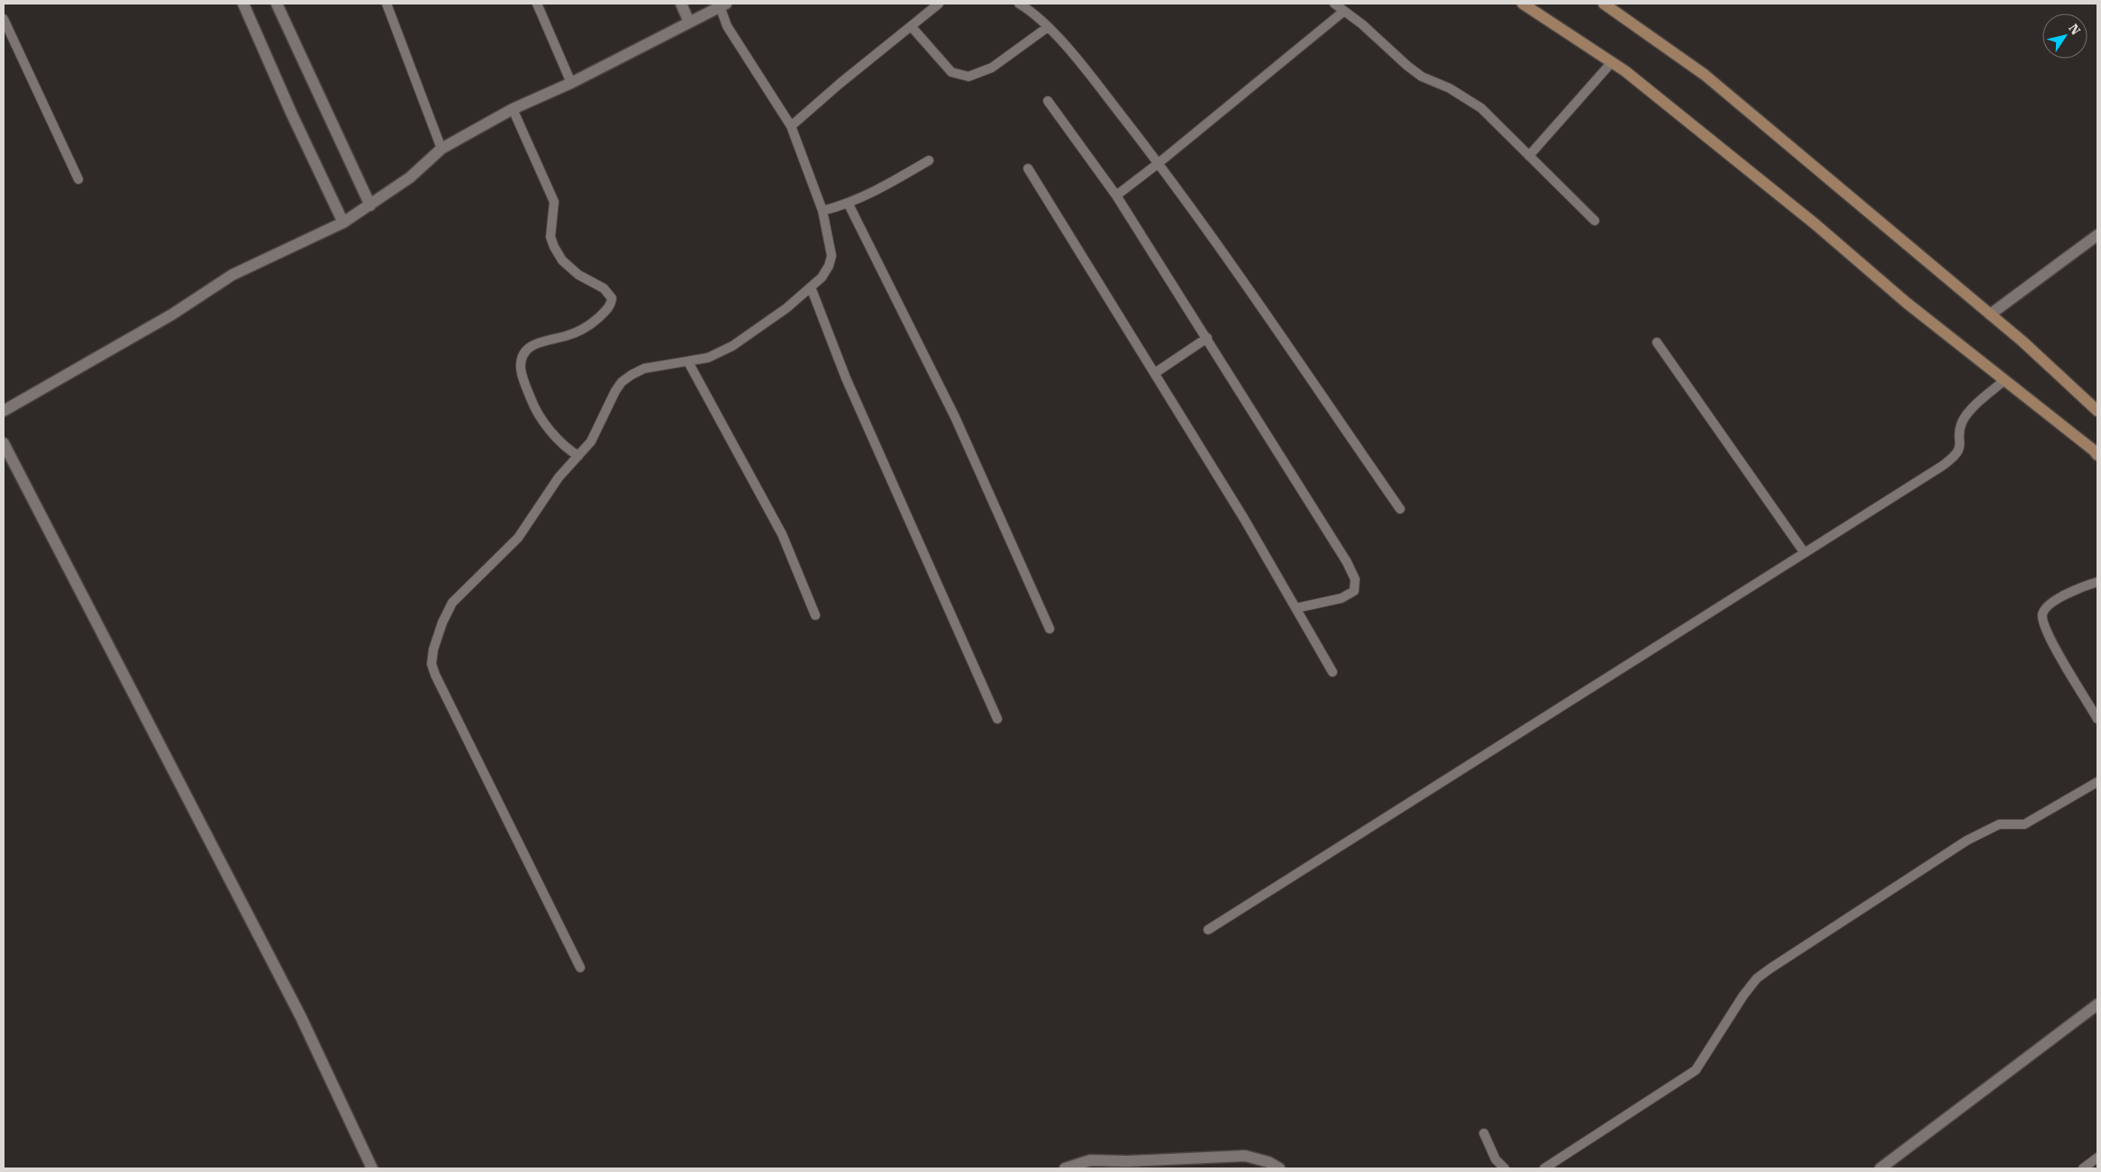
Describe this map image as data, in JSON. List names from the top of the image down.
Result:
{
  "north": "top right"
}
